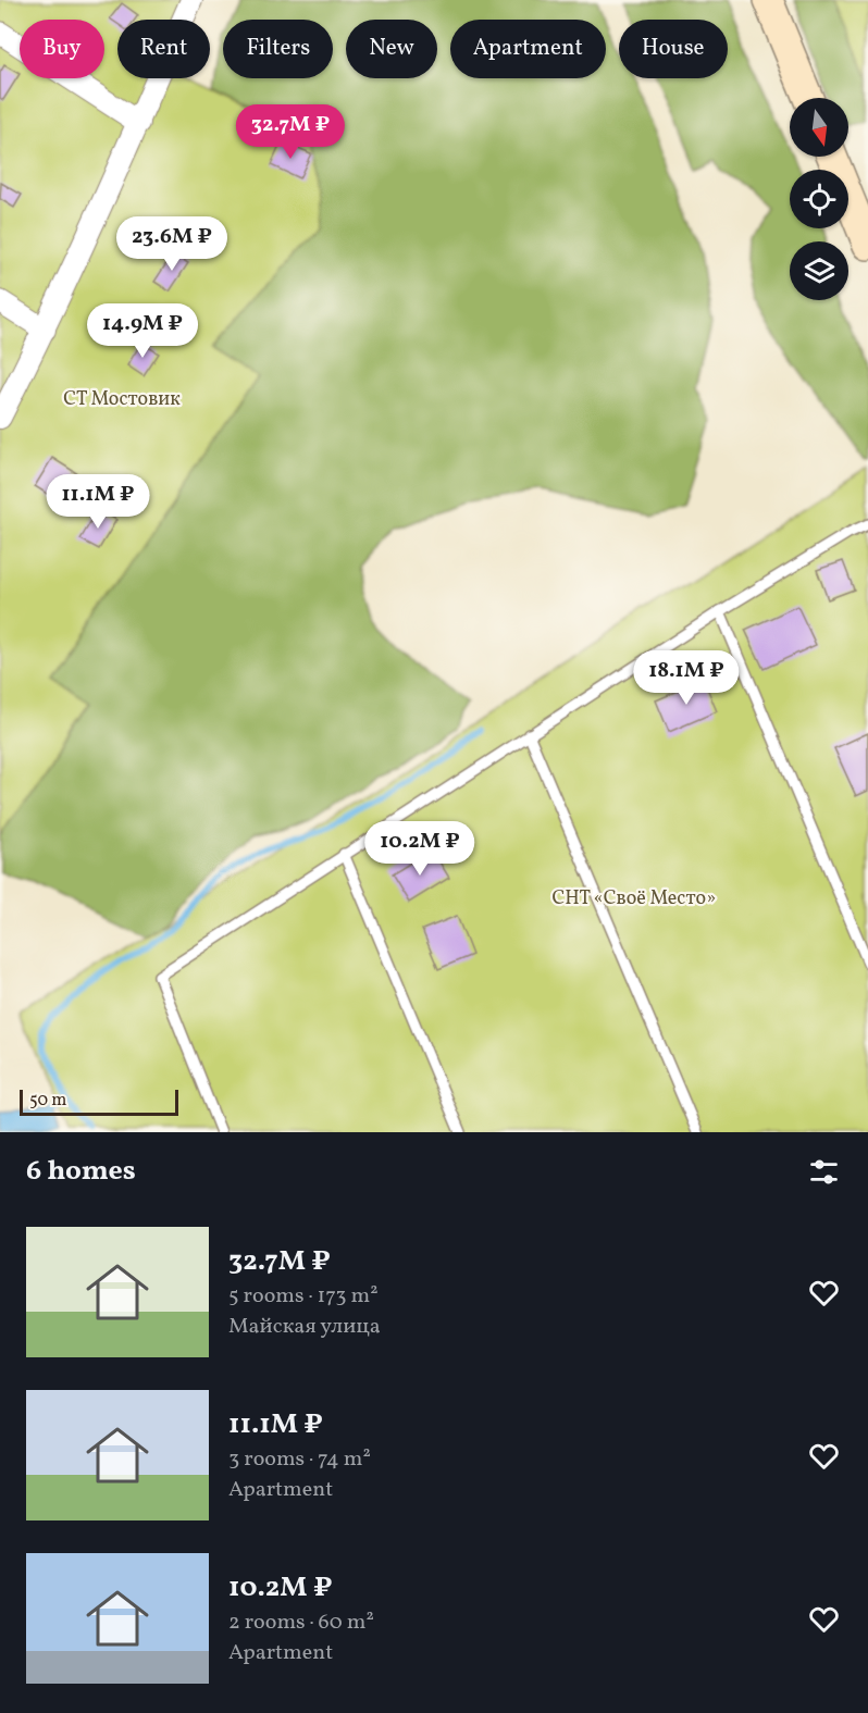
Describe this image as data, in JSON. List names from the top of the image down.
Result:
{
  "parks": ["СТ Мостовик", "СНТ «Своё Место»"],
  "scale_bar": "50 m",
  "north": "bottom",
  "page": {
    "chip": [
      "Buy",
      "Rent",
      "Filters",
      "New",
      "Apartment",
      "House"
    ],
    "price": [
      "32.7M ₽",
      "23.6M ₽",
      "14.9M ₽",
      "11.1M ₽",
      "18.1M ₽",
      "10.2M ₽"
    ],
    "scale": "50 m",
    "heading": "6 homes",
    "list": [
      {
        "name": "32.7M ₽",
        "note": "5 rooms · 173 m² · Майская улица"
      },
      {
        "name": "11.1M ₽",
        "note": "3 rooms · 74 m² · Apartment"
      },
      {
        "name": "10.2M ₽",
        "note": "2 rooms · 60 m² · Apartment"
      }
    ]
  }
}
